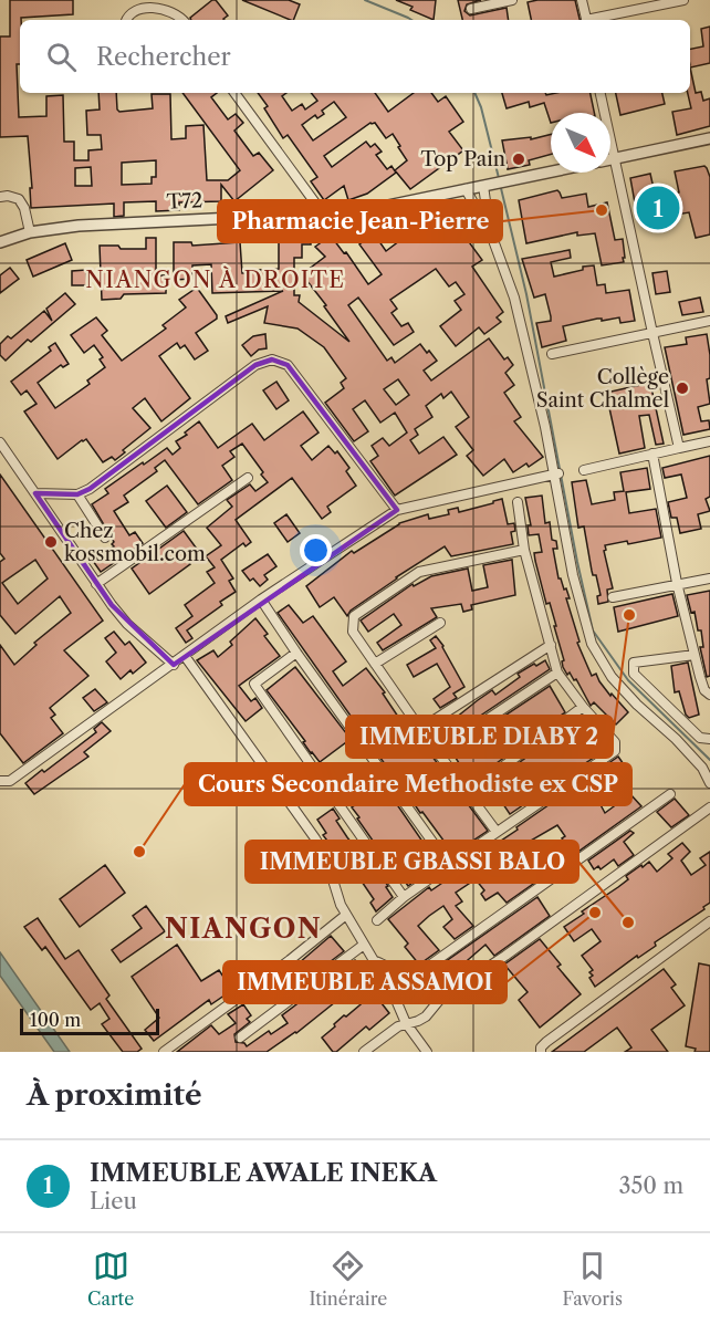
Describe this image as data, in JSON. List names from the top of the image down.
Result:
{
  "streets": {
    "street": ["T72"]
  },
  "districts": ["NIANGON À DROITE", "NIANGON"],
  "places": [
    "Top Pain",
    "Pharmacie Jean-Pierre",
    "Collège Saint Chalmel",
    "Chez kossmobil.com",
    "IMMEUBLE DIABY 2",
    "Cours Secondaire Methodiste ex CSP",
    "IMMEUBLE ASSAMOI",
    "IMMEUBLE GBASSI BALO"
  ],
  "scale_bar": "100 m",
  "north": "bottom right",
  "page": {
    "search": "Rechercher",
    "pins": "1",
    "scale": "100 m",
    "heading": "À proximité",
    "list": [
      {
        "mark": "1",
        "name": "IMMEUBLE AWALE INEKA",
        "note": "Lieu",
        "value": "350 m"
      }
    ],
    "nav": ["Carte", "Itinéraire", "Favoris"]
  }
}
